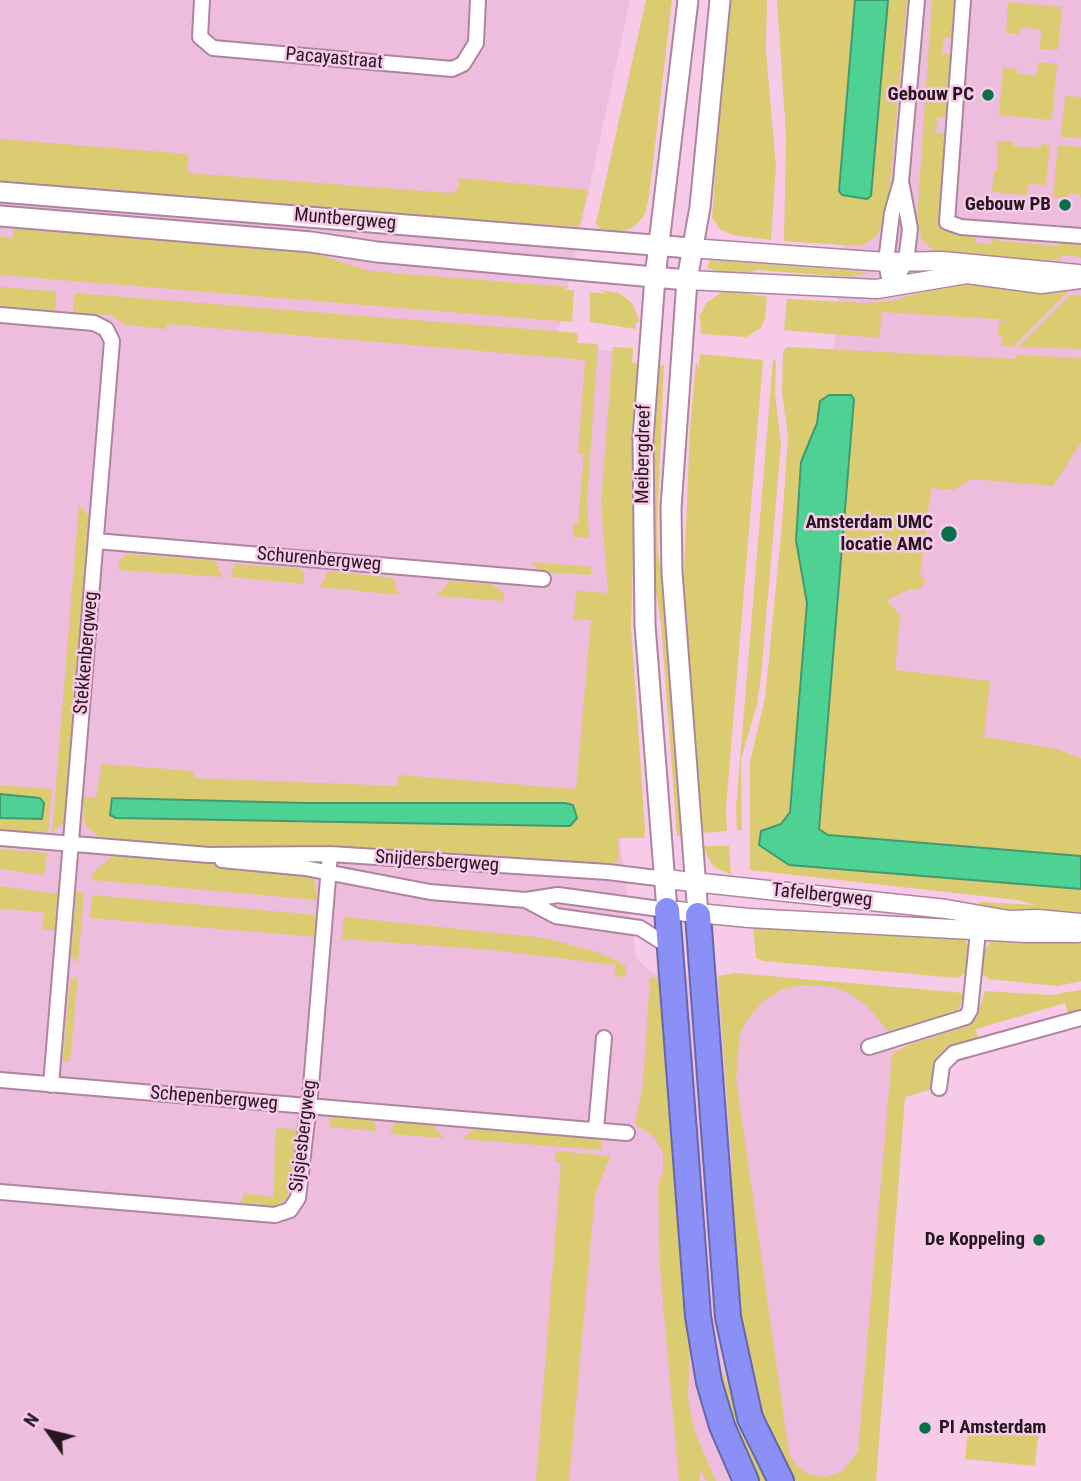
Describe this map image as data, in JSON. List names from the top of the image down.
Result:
{
  "streets": {
    "main road": ["Muntbergweg", "Meibergdreef"],
    "street": [
      "Pacayastraat",
      "Schurenbergweg",
      "Stekkenbergweg",
      "Snijdersbergweg",
      "Tafelbergweg",
      "Schepenbergweg",
      "Sijsjesbergweg"
    ]
  },
  "crossings": [
    ["Muntbergweg", "Meibergdreef"],
    ["Meibergdreef", "Snijdersbergweg"],
    ["Meibergdreef", "Tafelbergweg"],
    ["Schurenbergweg", "Stekkenbergweg"],
    ["Stekkenbergweg", "Snijdersbergweg"],
    ["Stekkenbergweg", "Schepenbergweg"],
    ["Snijdersbergweg", "Tafelbergweg"],
    ["Snijdersbergweg", "Sijsjesbergweg"],
    ["Schepenbergweg", "Sijsjesbergweg"]
  ],
  "places": [
    "Gebouw PC",
    "Gebouw PB",
    "Amsterdam UMC locatie AMC",
    "De Koppeling",
    "PI Amsterdam"
  ],
  "north": "top left"
}
